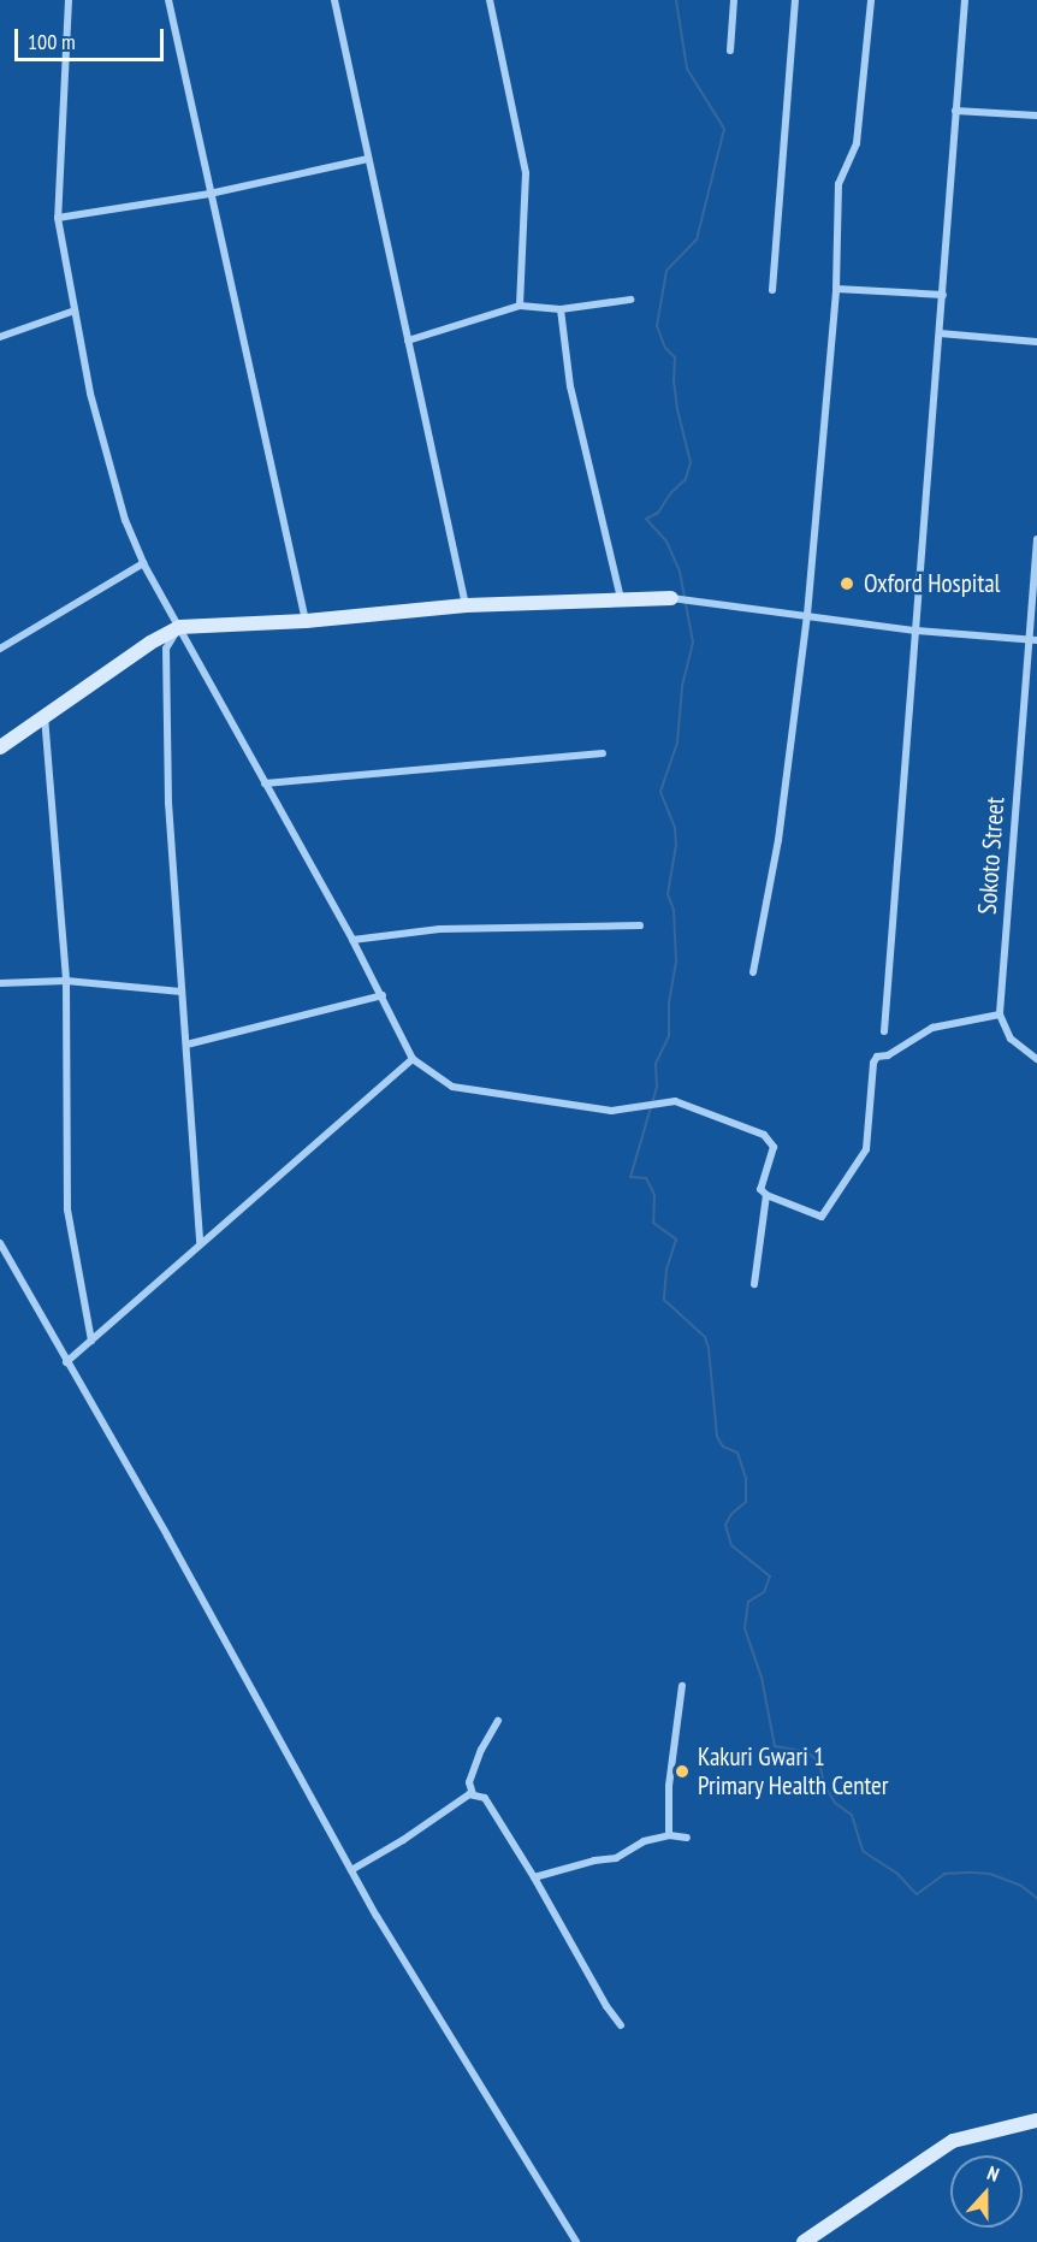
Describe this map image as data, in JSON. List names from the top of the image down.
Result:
{
  "streets": {
    "street": ["Sokoto Street"]
  },
  "places": ["Oxford Hospital", "Kakuri Gwari 1 Primary Health Center"],
  "scale_bar": "100 m",
  "north": "top"
}
